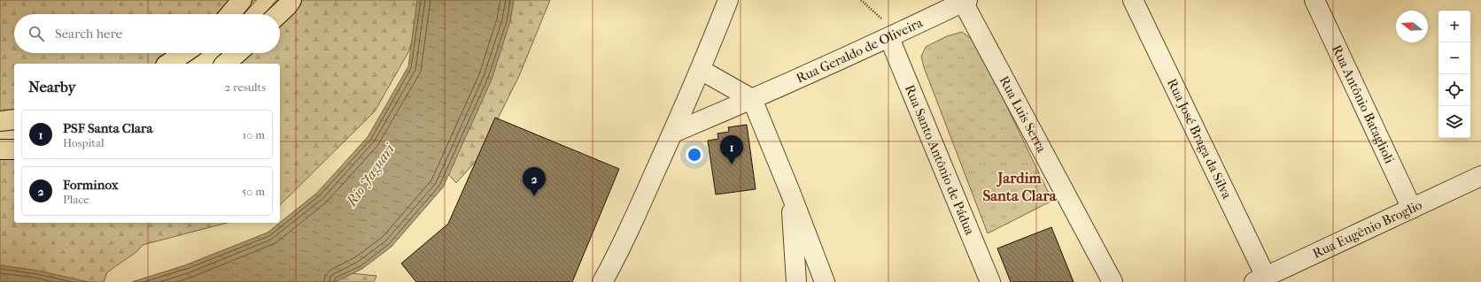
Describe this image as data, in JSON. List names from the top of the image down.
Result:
{
  "streets": {
    "street": [
      "Rua Geraldo de Oliveira",
      "Rua Antônio Bataglioli",
      "Rua Luis Serra",
      "Rua José Braga da Silva",
      "Rua Santo Antônio de Pádua",
      "Rua Eugênio Broglio"
    ]
  },
  "crossings": [
    ["Rua Geraldo de Oliveira", "Rua Luis Serra"],
    ["Rua Geraldo de Oliveira", "Rua Santo Antônio de Pádua"],
    ["Rua Antônio Bataglioli", "Rua Eugênio Broglio"],
    ["Rua José Braga da Silva", "Rua Eugênio Broglio"]
  ],
  "districts": ["Jardim Santa Clara"],
  "water": ["Rio Jaguari"],
  "north": "left",
  "page": {
    "map_buttons": ["+", "−"],
    "search": "Search here",
    "heading": ["Nearby", "2 results"],
    "list": [
      {
        "mark": "1",
        "name": "PSF Santa Clara",
        "note": "Hospital",
        "value": "10 m"
      },
      {
        "mark": "2",
        "name": "Forminox",
        "note": "Place",
        "value": "50 m"
      }
    ],
    "pins": ["1", "2"]
  }
}
